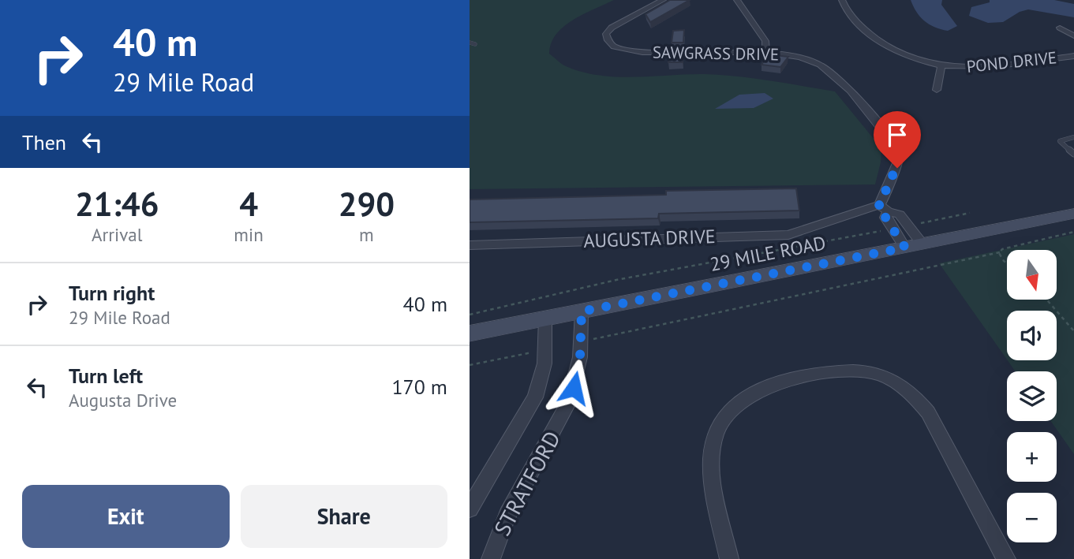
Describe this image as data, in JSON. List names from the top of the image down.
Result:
{
  "streets": {
    "street": [
      "SAWGRASS DRIVE",
      "POND DRIVE",
      "AUGUSTA DRIVE",
      "29 MILE ROAD",
      "STRATFORD"
    ]
  },
  "crossings": [
    ["SAWGRASS DRIVE", "AUGUSTA DRIVE"],
    ["29 MILE ROAD", "STRATFORD"]
  ],
  "north": "bottom",
  "page": {
    "turn": ["40 m", "29 Mile Road"],
    "then": "Then",
    "eta": [
      "21:46",
      "Arrival",
      "4",
      "min",
      "290",
      "m"
    ],
    "map_buttons": ["+", "−"],
    "list": [
      {
        "name": "Turn right",
        "note": "29 Mile Road",
        "value": "40 m"
      },
      {
        "name": "Turn left",
        "note": "Augusta Drive",
        "value": "170 m"
      }
    ],
    "buttons": ["Exit", "Share"]
  }
}
